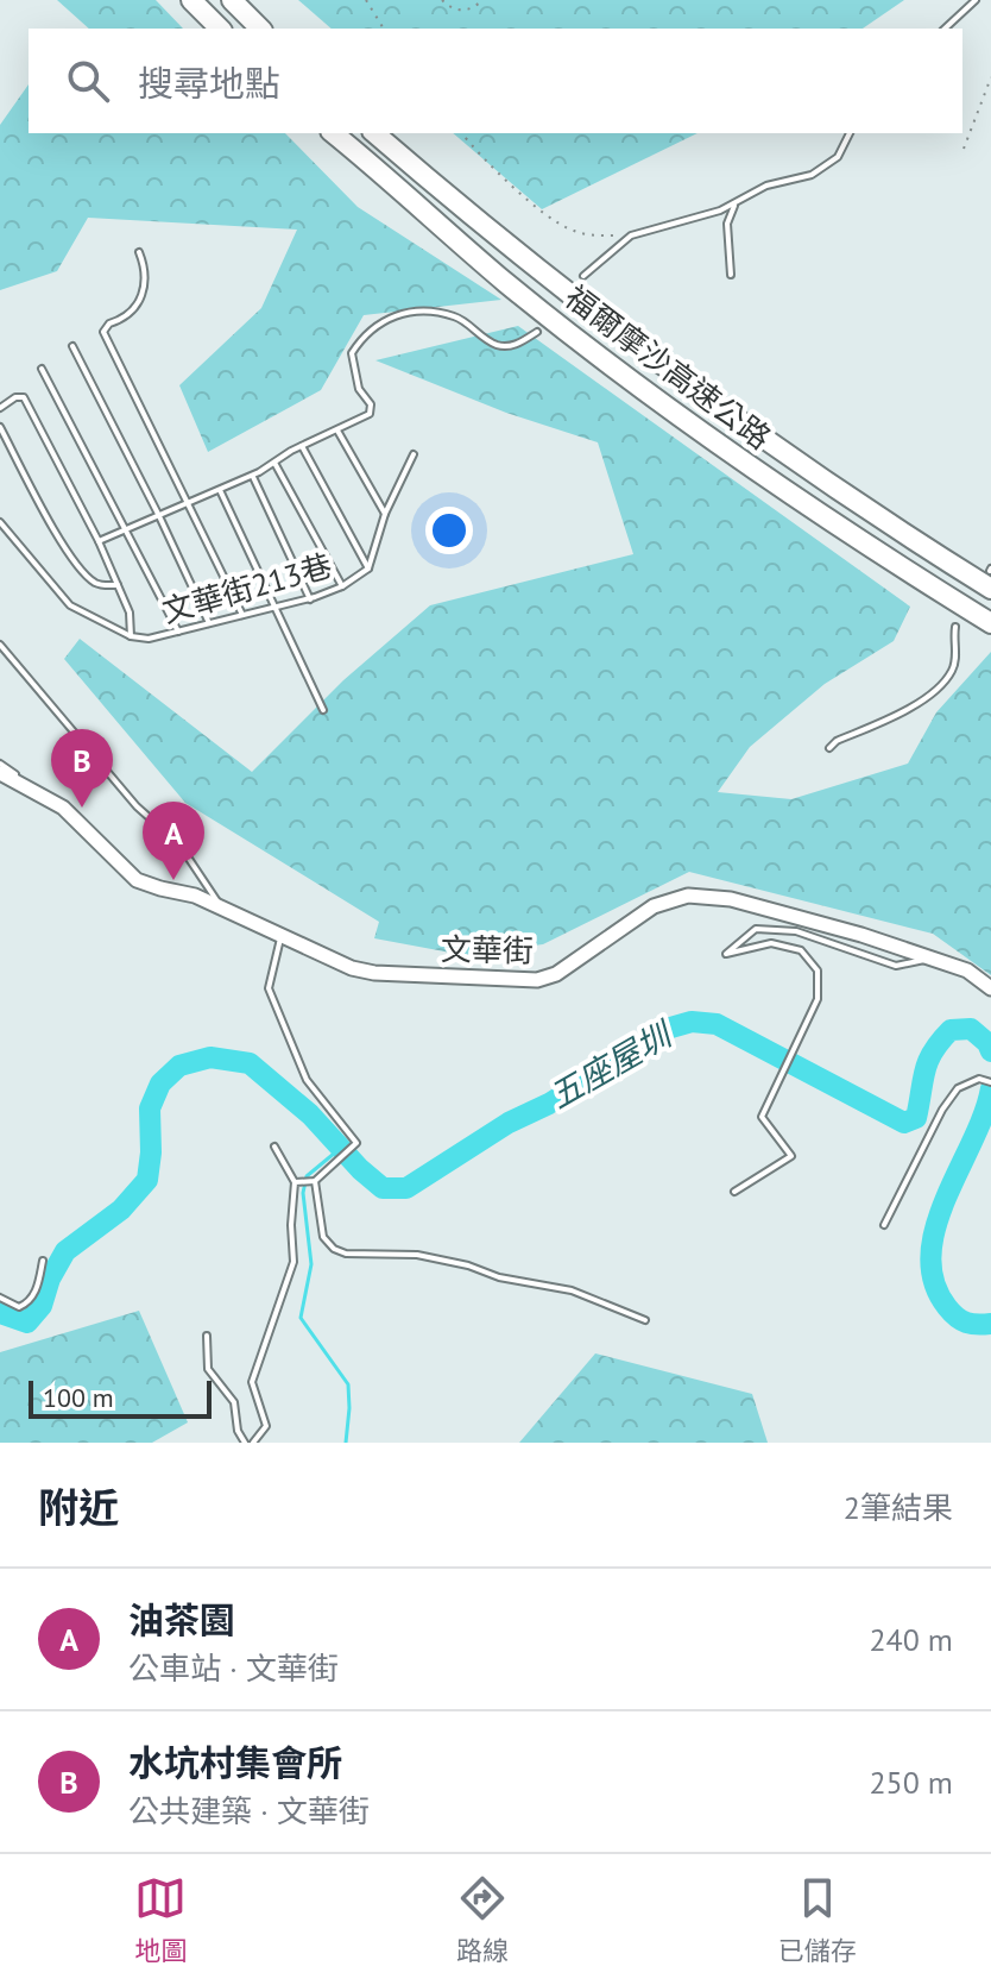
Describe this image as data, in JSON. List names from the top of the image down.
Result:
{
  "streets": {
    "highway": ["福爾摩沙高速公路"],
    "street": ["文華街"],
    "lane": ["文華街213巷"]
  },
  "water": ["五座屋圳"],
  "scale_bar": "100 m",
  "page": {
    "search": "搜尋地點",
    "pins": ["B", "A"],
    "scale": "100 m",
    "heading": ["附近", "2筆結果"],
    "list": [
      {
        "mark": "A",
        "name": "油茶園",
        "note": "公車站 · 文華街",
        "value": "240 m"
      },
      {
        "mark": "B",
        "name": "水坑村集會所",
        "note": "公共建築 · 文華街",
        "value": "250 m"
      }
    ],
    "nav": ["地圖", "路線", "已儲存"]
  }
}
